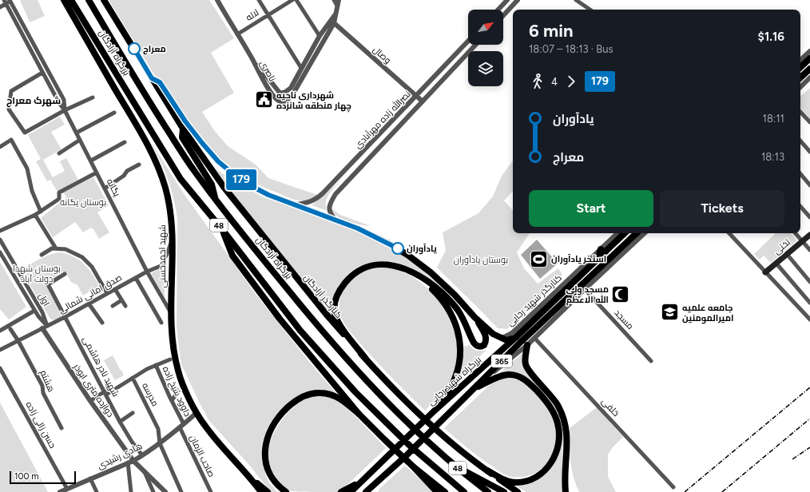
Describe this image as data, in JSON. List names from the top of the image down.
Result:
{
  "streets": {
    "main road": [
      "بزرگراه آزادگان",
      "48",
      "تختی",
      "شهید احمدحسنی",
      "کنارگذر آزادگان",
      "365",
      "بزرگراه شهید رجایی"
    ],
    "street": [
      "لاله",
      "وصال",
      "ناصری",
      "نصرالله زاده مهرآبادی",
      "یگانه",
      "صدق امانی شمالی",
      "اول",
      "کنارگذر شهید رجایی",
      "مسجد",
      "شهید نادر هاشمی",
      "هشتم",
      "دوازده متری ابوذر",
      "داوود شیخ زاده",
      "مدرسه",
      "خلفی",
      "حسن زالی زاده",
      "هادی رشیدی",
      "صاحب الزمان"
    ]
  },
  "crossings": [
    ["وصال", "ناصری"],
    ["وصال", "نصرالله زاده مهرآبادی"],
    ["نصرالله زاده مهرآبادی", "کنارگذر آزادگان"],
    ["یگانه", "شهید احمدحسنی"],
    ["یگانه", "صدق امانی شمالی"],
    ["شهید احمدحسنی", "صدق امانی شمالی"],
    ["شهید احمدحسنی", "هادی رشیدی"],
    ["صدق امانی شمالی", "اول"],
    ["صدق امانی شمالی", "شهید نادر هاشمی"],
    ["صدق امانی شمالی", "هشتم"],
    ["صدق امانی شمالی", "دوازده متری ابوذر"],
    ["کنارگذر آزادگان", "کنارگذر شهید رجایی"],
    ["کنارگذر آزادگان", "بزرگراه شهید رجایی"],
    ["مسجد", "بزرگراه شهید رجایی"],
    ["شهید نادر هاشمی", "هادی رشیدی"],
    ["دوازده متری ابوذر", "هادی رشیدی"],
    ["داوود شیخ زاده", "مدرسه"],
    ["داوود شیخ زاده", "هادی رشیدی"],
    ["داوود شیخ زاده", "صاحب الزمان"],
    ["مدرسه", "هادی رشیدی"],
    ["حسن زالی زاده", "هادی رشیدی"],
    ["هادی رشیدی", "صاحب الزمان"]
  ],
  "districts": ["شهرک معراج"],
  "parks": ["بوستان یگانه", "بوستان یادآوران", "بوستان شهدا دولت آباد"],
  "places": {
    "other": ["معراج", "یادآوران"],
    "public building": ["شهرداری ناحیه چهار منطقه شانزده"],
    "sports": ["استخر یادآوران"],
    "mosque": ["مسجد ولی الله الاعظم"],
    "school or university": ["جامعه علمیه امیرالمومنین"]
  },
  "lines": ["bus line 179"],
  "scale_bar": "100 m",
  "north": "top right",
  "page": {
    "on_map": "179",
    "heading": ["6 min", "18:07 – 18:13 · Bus", "$1.16"],
    "legs": ["4", "179"],
    "list": [
      {
        "name": "یادآوران",
        "value": "18:11"
      },
      {
        "name": "معراج",
        "value": "18:13"
      }
    ],
    "buttons": ["Start", "Tickets"],
    "scale": "100 m"
  }
}
